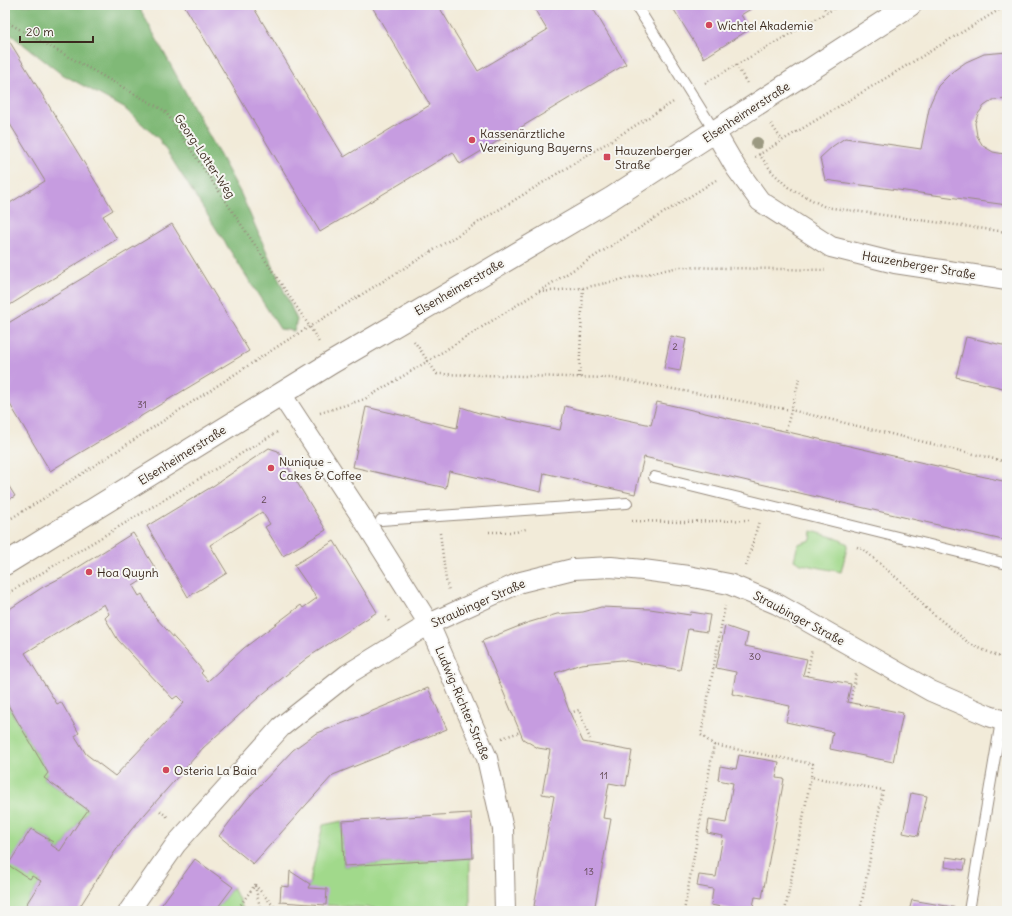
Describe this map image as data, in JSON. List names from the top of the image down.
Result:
{
  "streets": {
    "main road": ["Elsenheimerstraße"],
    "street": ["Hauzenberger Straße", "Straubinger Straße", "Ludwig-Richter-Straße"],
    "path": ["Georg-Lotter-Weg"]
  },
  "crossings": [
    ["Elsenheimerstraße", "Georg-Lotter-Weg"],
    ["Elsenheimerstraße", "Hauzenberger Straße"],
    ["Elsenheimerstraße", "Ludwig-Richter-Straße"],
    ["Straubinger Straße", "Ludwig-Richter-Straße"]
  ],
  "places": {
    "other": [
      "Wichtel Akademie",
      "Kassenärztliche Vereinigung Bayerns",
      "Nunique - Cakes & Coffee",
      "Hoa Quynh",
      "Osteria La Baia"
    ],
    "transit": ["Hauzenberger Straße"]
  },
  "house_numbers": [
    "2",
    "31",
    "2",
    "30",
    "11",
    "13"
  ],
  "scale_bar": "20 m"
}
